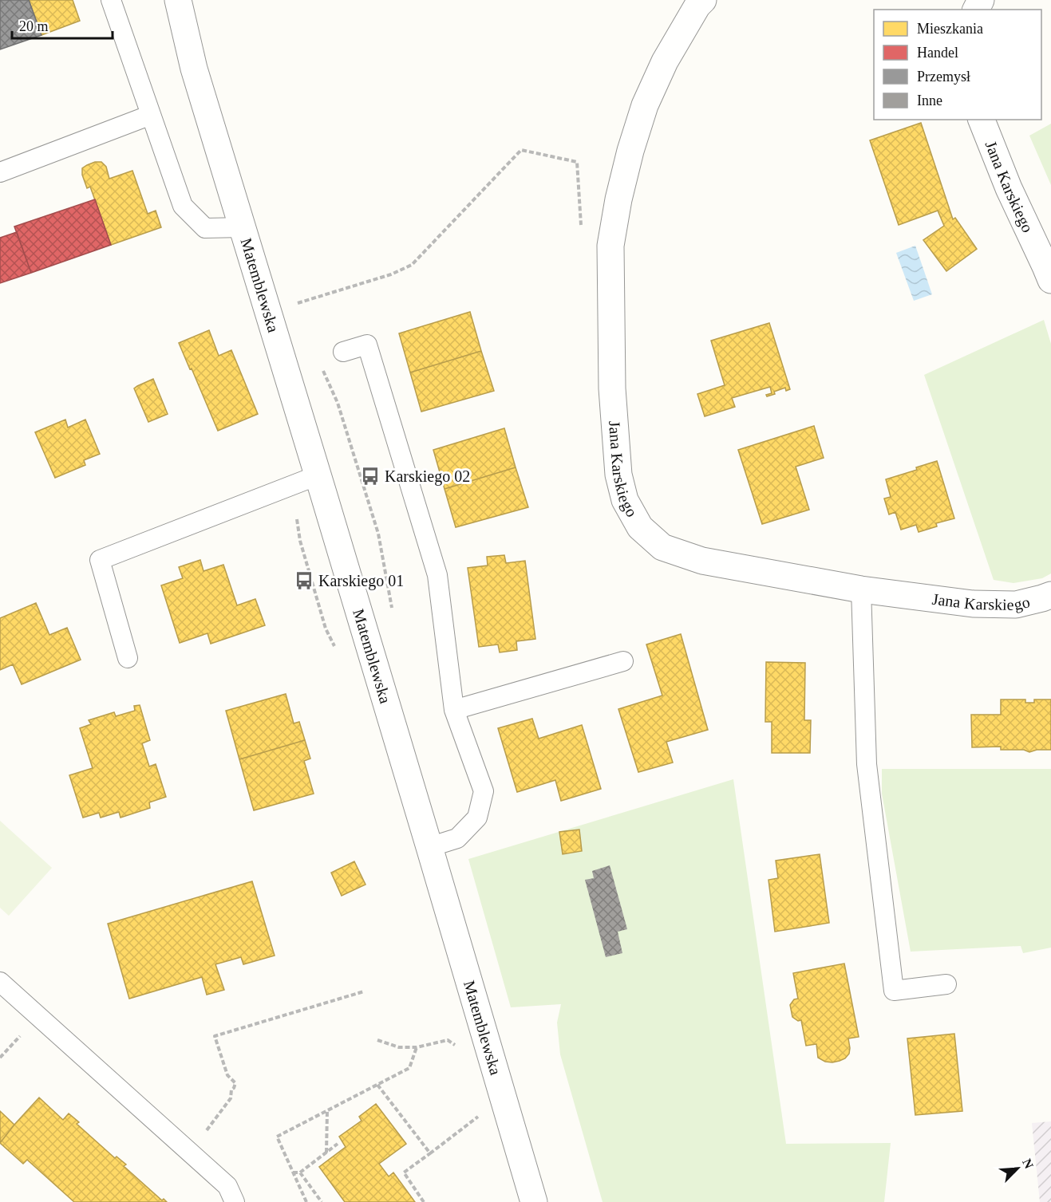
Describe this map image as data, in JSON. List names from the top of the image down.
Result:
{
  "streets": {
    "street": ["Jana Karskiego", "Matemblewska"]
  },
  "places": {
    "bus stop": ["Karskiego 02", "Karskiego 01"]
  },
  "legend": [
    "Mieszkania",
    "Handel",
    "Przemysł",
    "Inne"
  ],
  "scale_bar": "20 m",
  "north": "top right"
}
